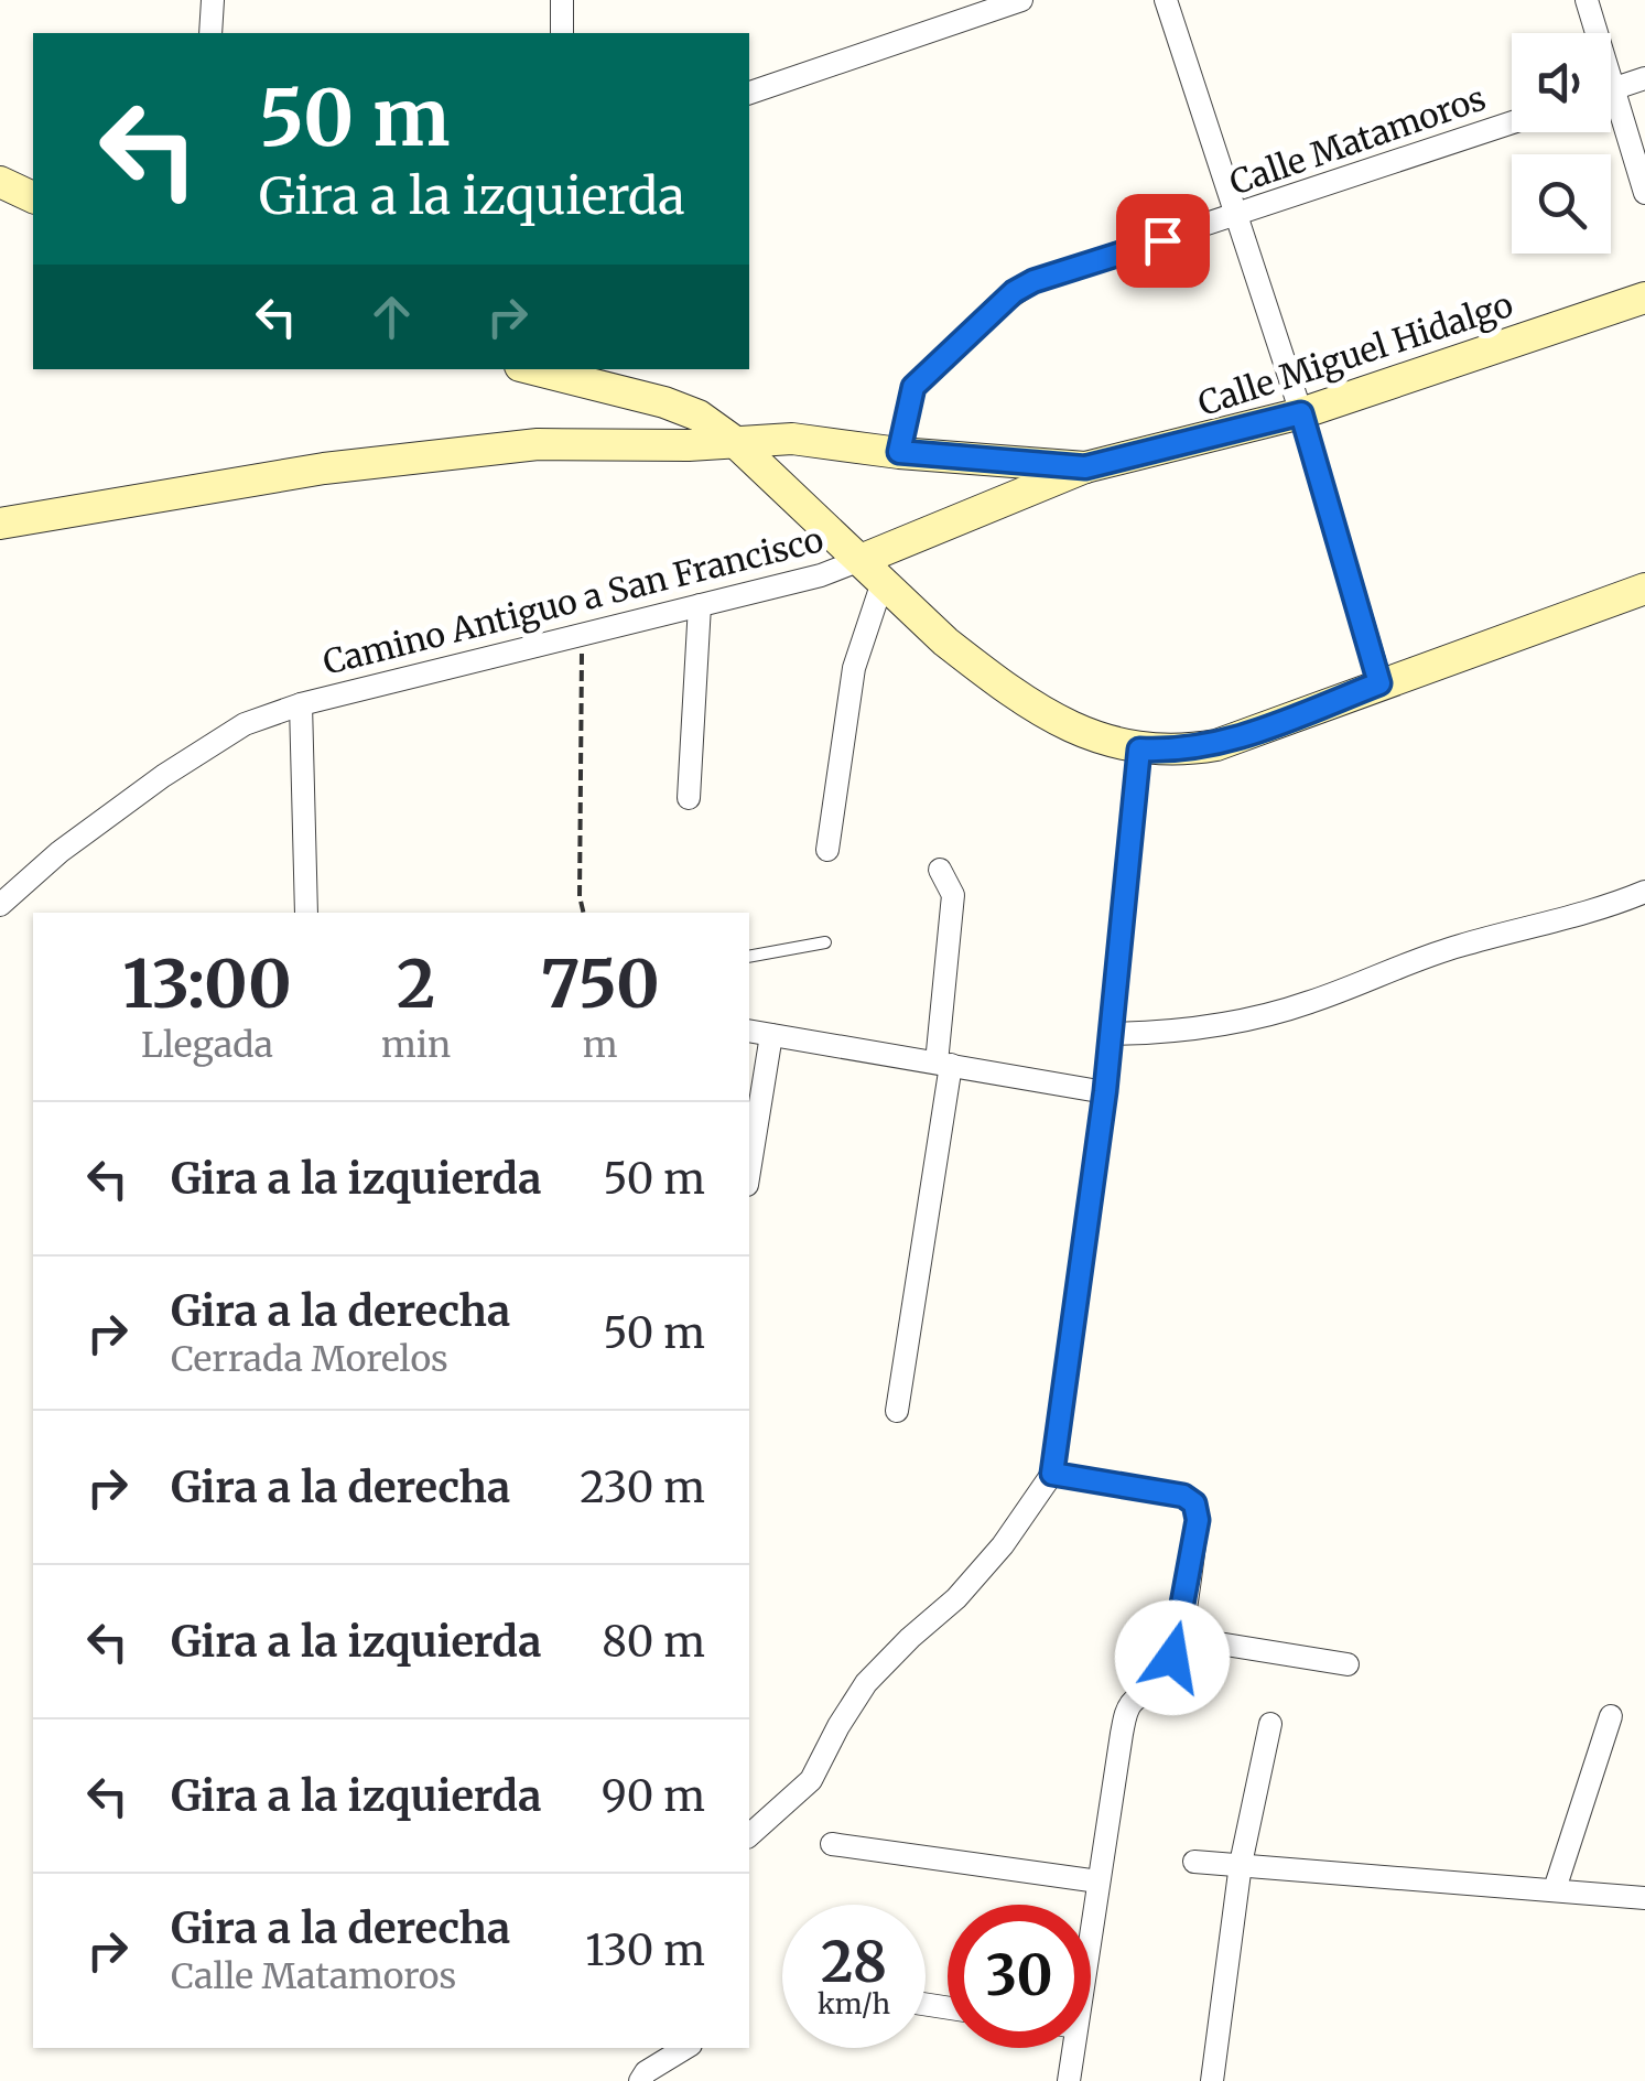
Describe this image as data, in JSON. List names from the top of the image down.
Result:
{
  "streets": {
    "main road": ["Calle Miguel Hidalgo"],
    "street": ["Calle Matamoros", "Camino Antiguo a San Francisco"]
  },
  "crossings": [
    ["Calle Matamoros", "Calle Miguel Hidalgo"],
    ["Calle Miguel Hidalgo", "Camino Antiguo a San Francisco"]
  ],
  "page": {
    "turn": ["50 m", "Gira a la izquierda"],
    "eta": [
      "13:00",
      "Llegada",
      "2",
      "min",
      "750",
      "m"
    ],
    "list": [
      {
        "name": "Gira a la izquierda",
        "value": "50 m"
      },
      {
        "name": "Gira a la derecha",
        "note": "Cerrada Morelos",
        "value": "50 m"
      },
      {
        "name": "Gira a la derecha",
        "value": "230 m"
      },
      {
        "name": "Gira a la izquierda",
        "value": "80 m"
      },
      {
        "name": "Gira a la izquierda",
        "value": "90 m"
      },
      {
        "name": "Gira a la derecha",
        "note": "Calle Matamoros",
        "value": "130 m"
      }
    ],
    "speed": "28 km/h",
    "limit": "30"
  }
}
